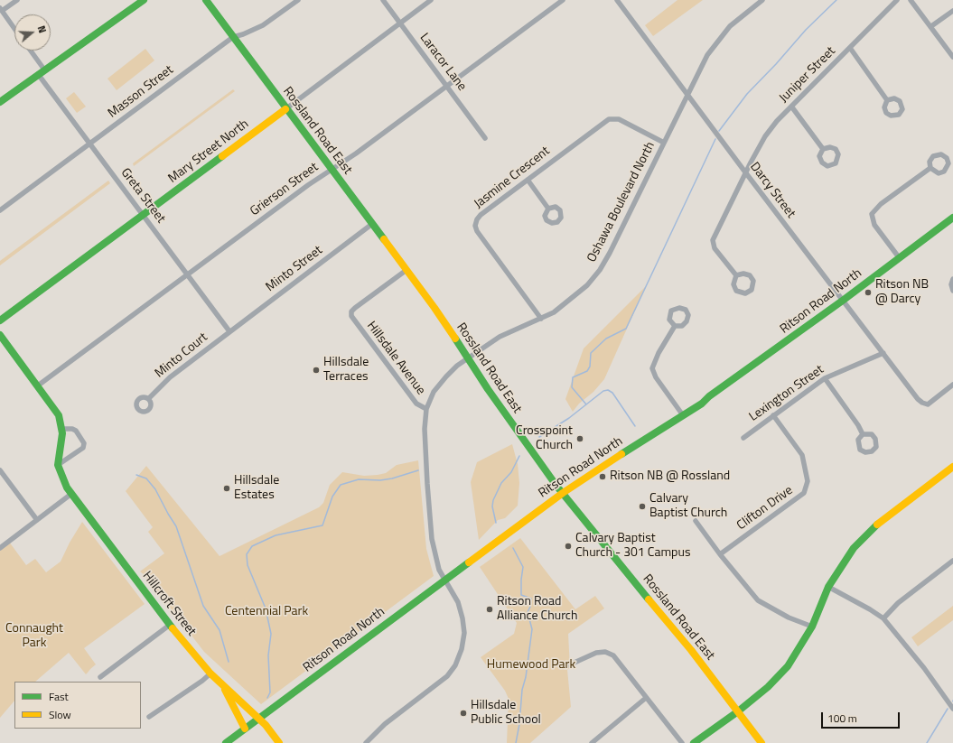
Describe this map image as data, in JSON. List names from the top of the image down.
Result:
{
  "streets": {
    "main road": [
      "Rossland Road East",
      "Mary Street North",
      "Ritson Road North",
      "Hillcroft Street"
    ],
    "street": [
      "Laracor Lane",
      "Juniper Street",
      "Masson Street",
      "Jasmine Crescent",
      "Grierson Street",
      "Darcy Street",
      "Greta Street",
      "Oshawa Boulevard North",
      "Minto Street",
      "Minto Court",
      "Hillsdale Avenue",
      "Lexington Street",
      "Clifton Drive"
    ]
  },
  "crossings": [
    ["Laracor Lane", "Mary Street North"],
    ["Laracor Lane", "Grierson Street"],
    ["Juniper Street", "Darcy Street"],
    ["Masson Street", "Rossland Road East"],
    ["Masson Street", "Greta Street"],
    ["Rossland Road East", "Mary Street North"],
    ["Rossland Road East", "Grierson Street"],
    ["Rossland Road East", "Oshawa Boulevard North"],
    ["Rossland Road East", "Minto Street"],
    ["Rossland Road East", "Ritson Road North"],
    ["Rossland Road East", "Hillsdale Avenue"],
    ["Mary Street North", "Greta Street"],
    ["Jasmine Crescent", "Oshawa Boulevard North"],
    ["Grierson Street", "Greta Street"],
    ["Grierson Street", "Hillcroft Street"],
    ["Darcy Street", "Oshawa Boulevard North"],
    ["Darcy Street", "Ritson Road North"],
    ["Darcy Street", "Lexington Street"],
    ["Greta Street", "Minto Street"],
    ["Greta Street", "Minto Court"],
    ["Oshawa Boulevard North", "Ritson Road North"],
    ["Oshawa Boulevard North", "Hillsdale Avenue"],
    ["Minto Street", "Minto Court"],
    ["Ritson Road North", "Hillcroft Street"],
    ["Lexington Street", "Clifton Drive"]
  ],
  "parks": ["Centennial Park", "Connaught Park", "Humewood Park"],
  "places": [
    "Ritson NB @ Darcy",
    "Hillsdale Terraces",
    "Crosspoint Church",
    "Ritson NB @ Rossland",
    "Hillsdale Estates",
    "Calvary Baptist Church",
    "Calvary Baptist Church - 301 Campus",
    "Ritson Road Alliance Church",
    "Hillsdale Public School"
  ],
  "legend": ["Fast", "Slow"],
  "scale_bar": "100 m",
  "north": "right"
}
